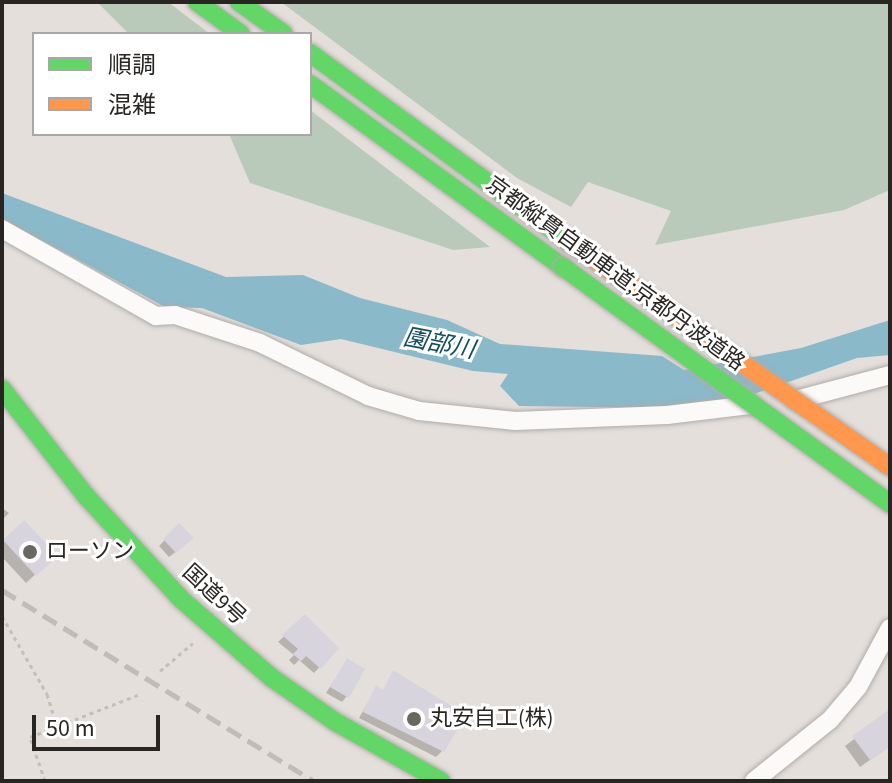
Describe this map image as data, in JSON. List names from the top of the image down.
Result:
{
  "streets": {
    "highway": ["京都縦貫自動車道;京都丹波道路", "国道9号"]
  },
  "water": ["園部川"],
  "places": ["ローソン", "丸安自工(株)"],
  "legend": ["順調", "混雑"],
  "scale_bar": "50 m"
}
